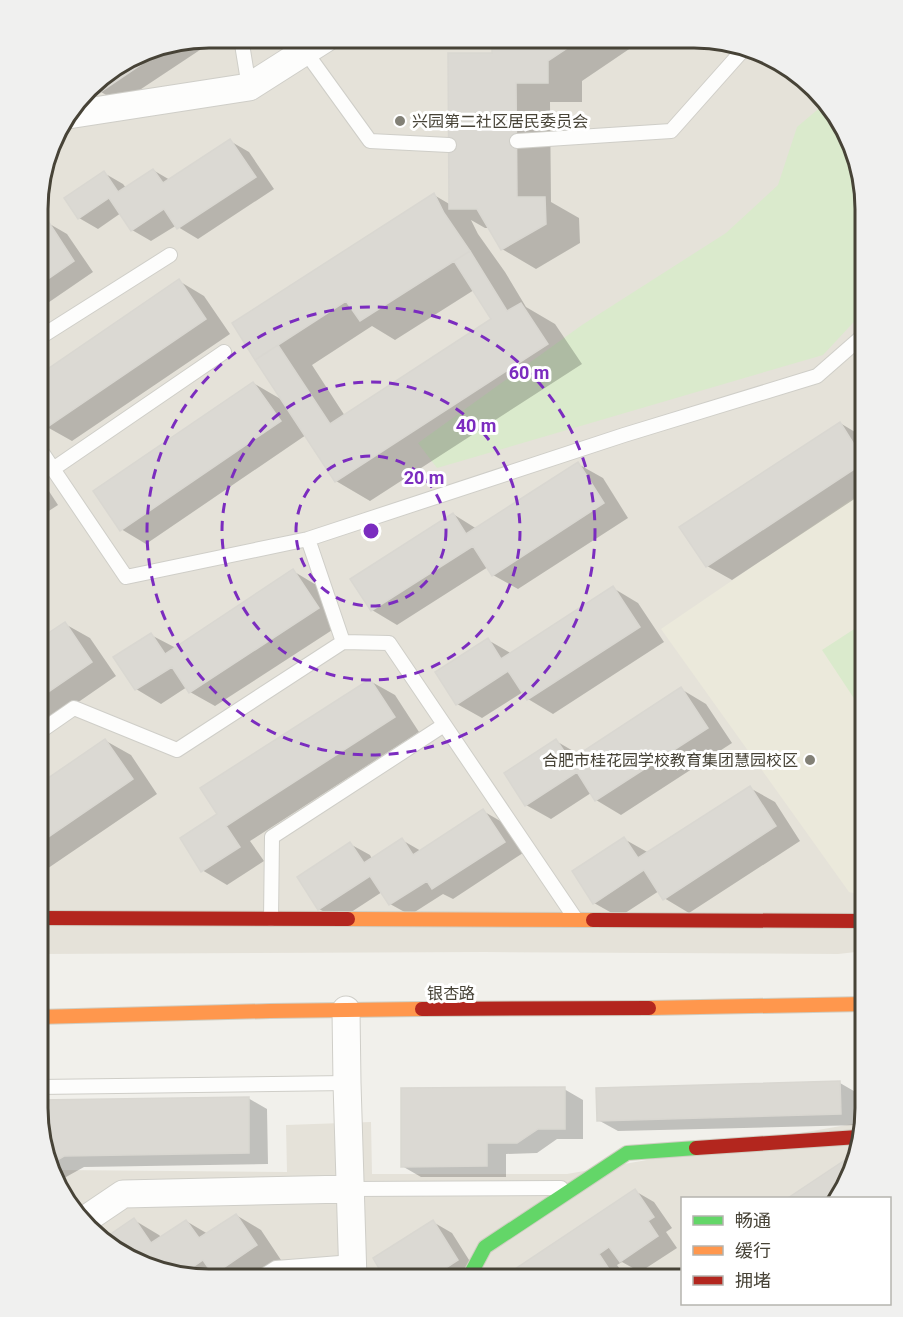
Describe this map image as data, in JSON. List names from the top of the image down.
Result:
{
  "streets": {
    "street": ["银杏路"]
  },
  "places": ["兴园第二社区居民委员会", "合肥市桂花园学校教育集团慧园校区"],
  "legend": ["畅通", "缓行", "拥堵"],
  "rings": ["60 m", "40 m", "20 m"]
}
